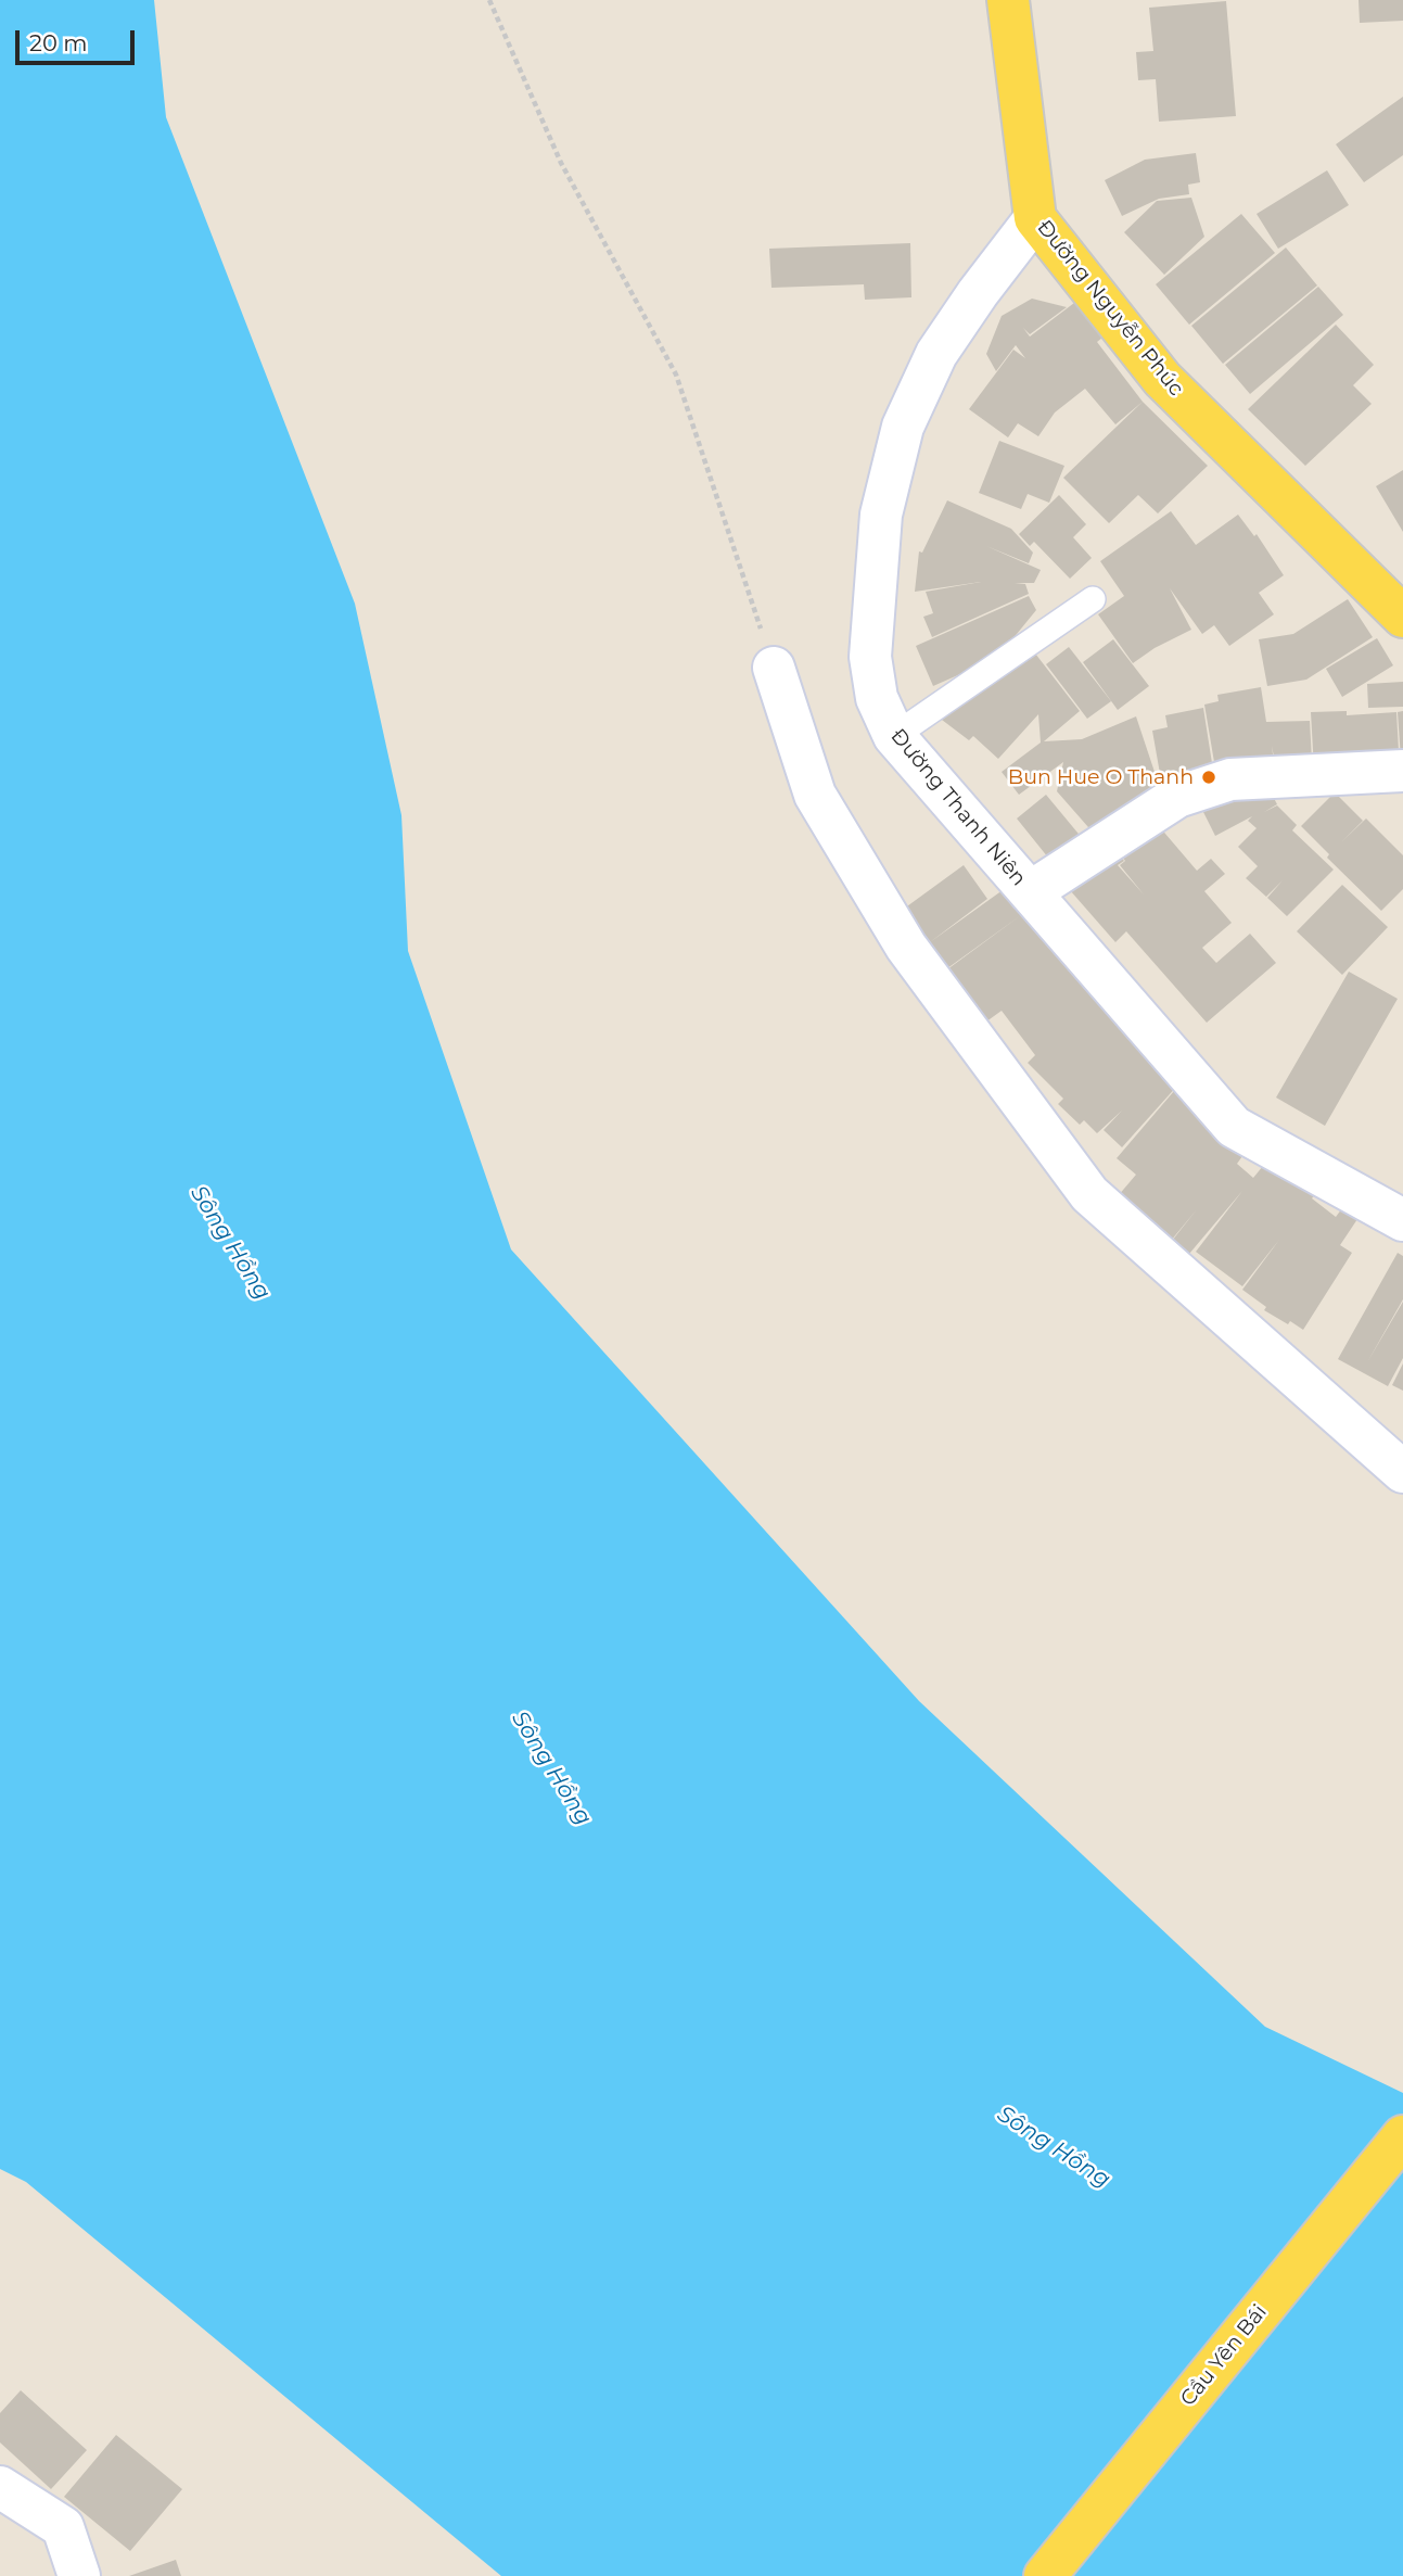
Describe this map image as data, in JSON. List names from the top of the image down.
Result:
{
  "streets": {
    "main road": ["Đường Nguyễn Phúc", "Cầu Yên Bái"],
    "street": ["Đường Thanh Niên"]
  },
  "crossings": [
    ["Đường Nguyễn Phúc", "Đường Thanh Niên"]
  ],
  "water": ["Sông Hồng"],
  "places": ["Bun Hue O Thanh"],
  "scale_bar": "20 m"
}
